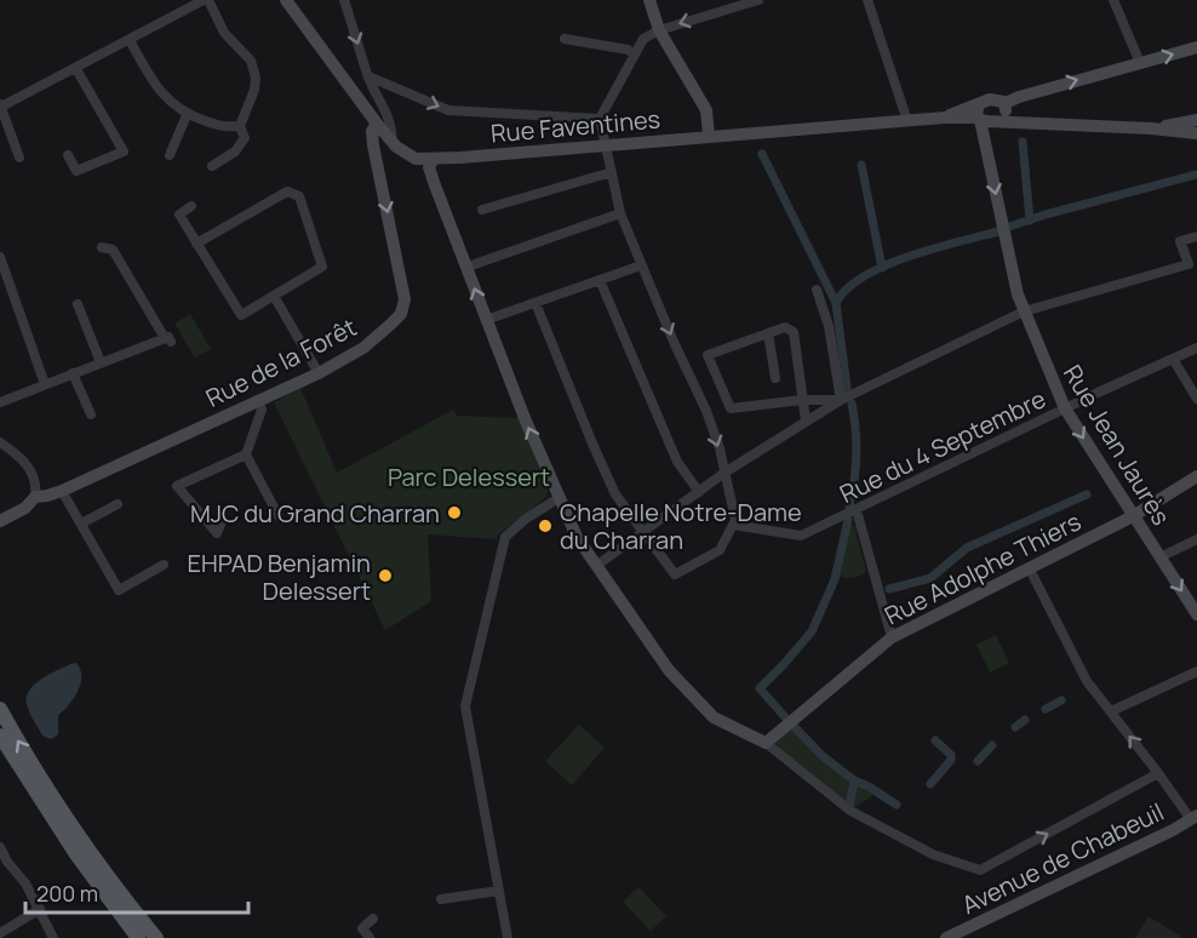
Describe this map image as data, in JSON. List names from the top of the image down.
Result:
{
  "streets": {
    "street": [
      "Rue Faventines",
      "Rue de la Forêt",
      "Rue Jean Jaurès",
      "Rue du 4 Septembre",
      "Rue Adolphe Thiers",
      "Avenue de Chabeuil"
    ]
  },
  "crossings": [
    ["Rue Faventines", "Rue Jean Jaurès"],
    ["Rue Jean Jaurès", "Rue du 4 Septembre"],
    ["Rue Jean Jaurès", "Rue Adolphe Thiers"]
  ],
  "one_way": ["Rue de la Forêt", "Rue Jean Jaurès"],
  "parks": ["Parc Delessert"],
  "places": ["MJC du Grand Charran", "Chapelle Notre-Dame du Charran", "EHPAD Benjamin Delessert"],
  "scale_bar": "200 m"
}
